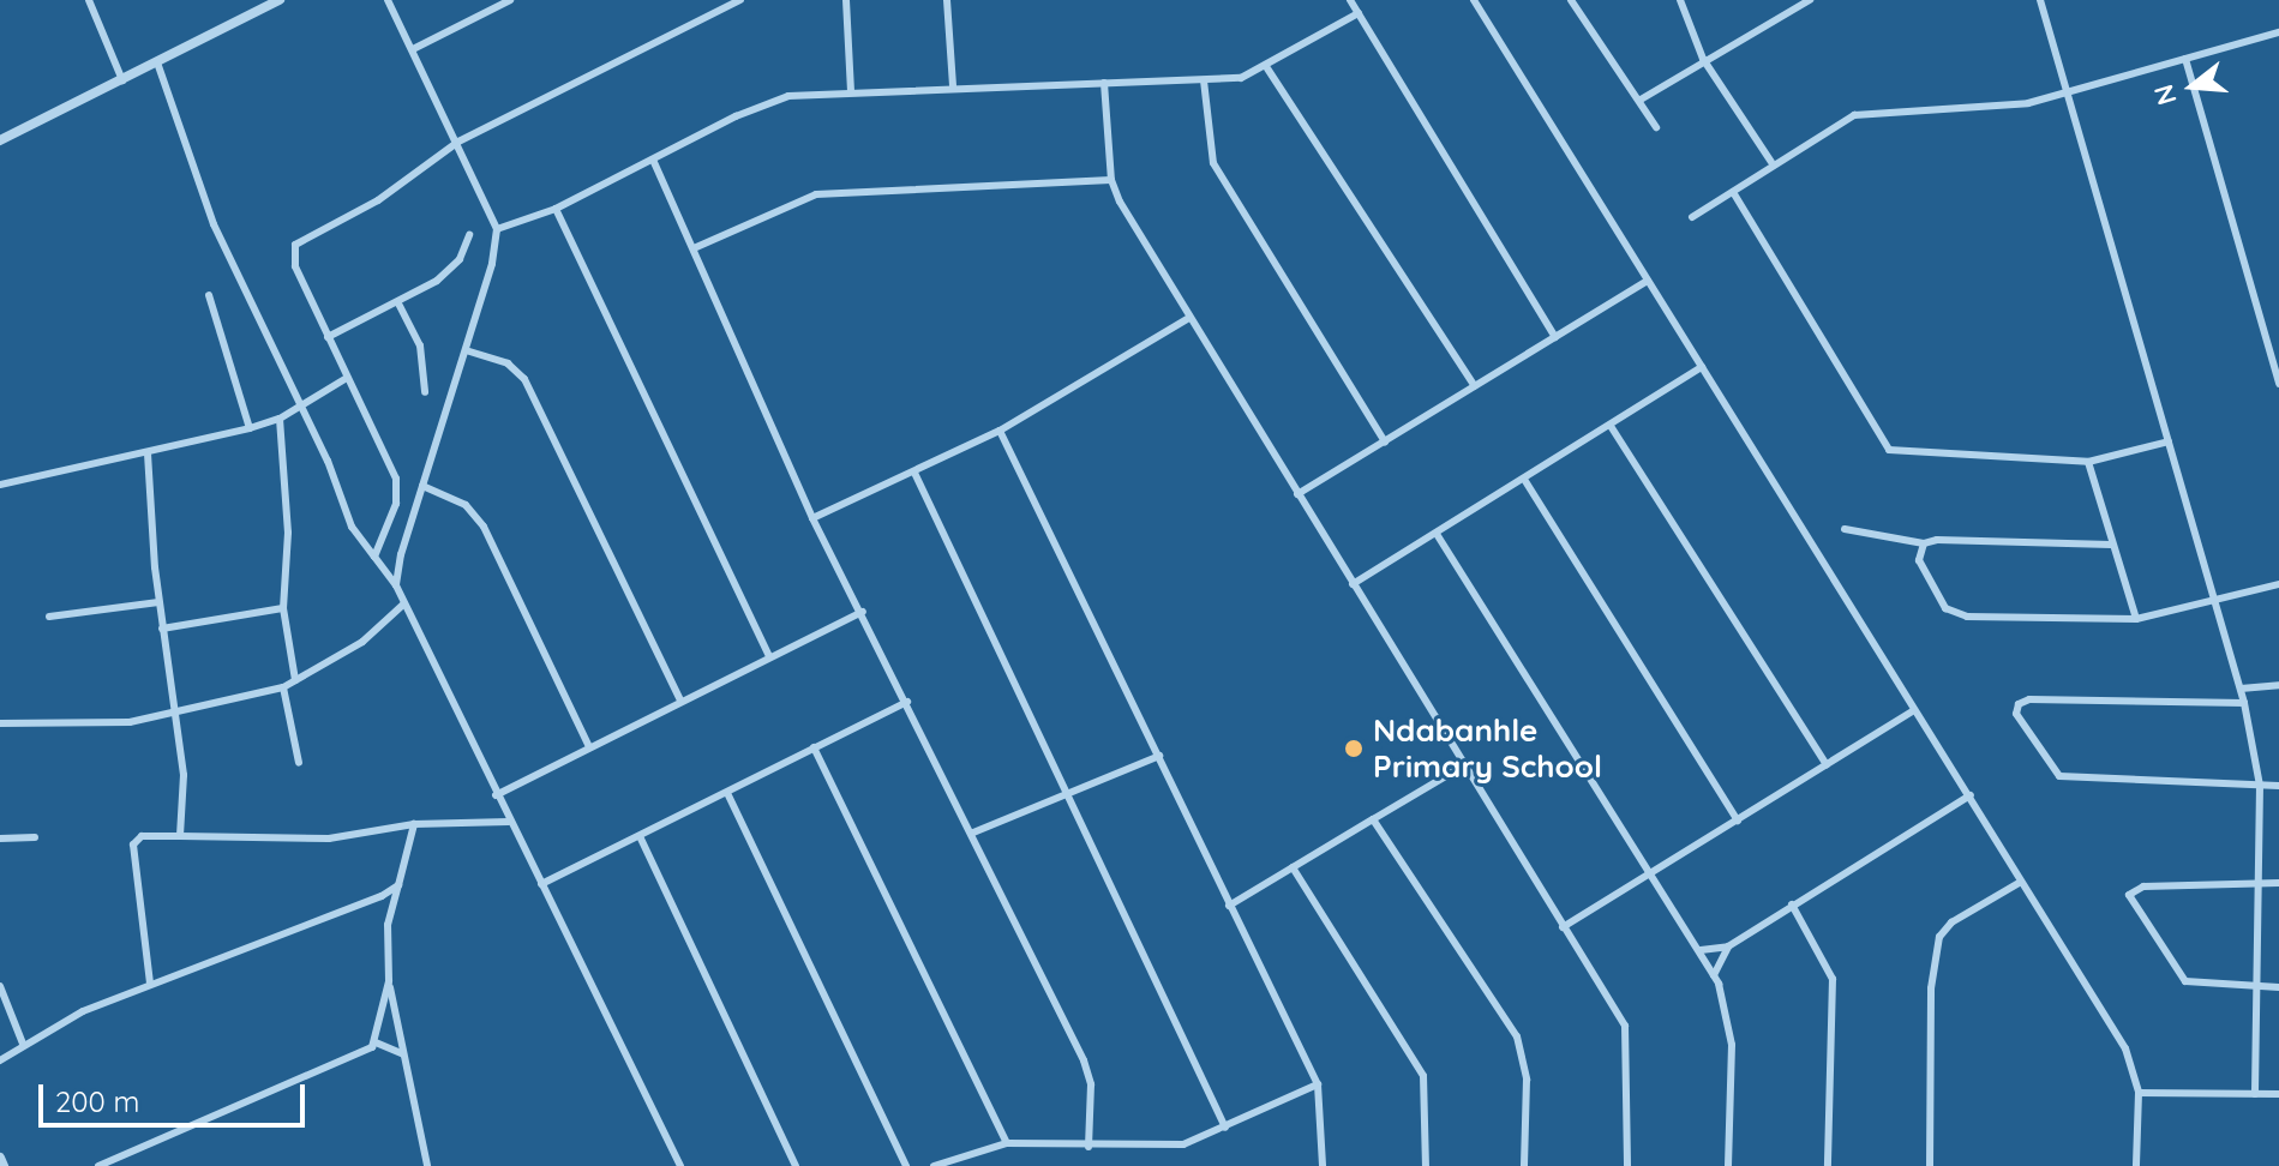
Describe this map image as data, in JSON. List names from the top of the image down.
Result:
{
  "places": ["Ndabanhle Primary School"],
  "scale_bar": "200 m",
  "north": "left"
}
